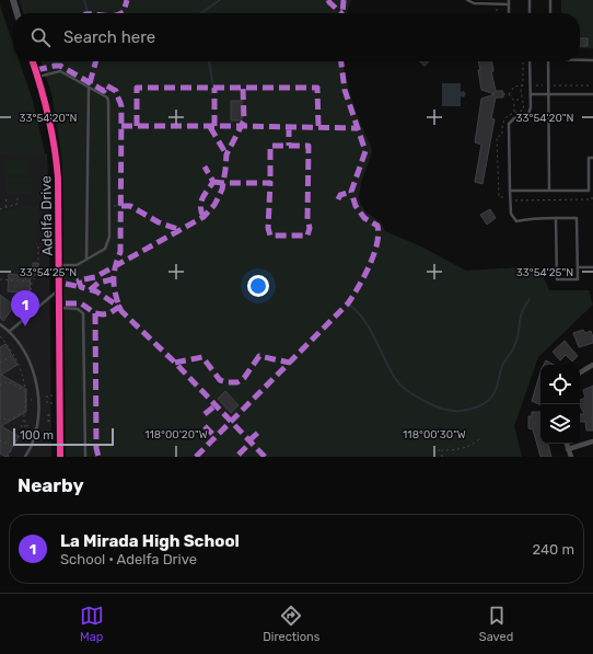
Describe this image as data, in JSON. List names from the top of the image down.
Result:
{
  "streets": {
    "street": ["Adelfa Drive"]
  },
  "scale_bar": "100 m",
  "page": {
    "search": "Search here",
    "pins": "1",
    "scale": "100 m",
    "heading": "Nearby",
    "list": [
      {
        "mark": "1",
        "name": "La Mirada High School",
        "note": "School · Adelfa Drive",
        "value": "240 m"
      }
    ],
    "nav": ["Map", "Directions", "Saved"]
  },
  "coordinates": [
    "33°54'20\"N",
    "33°54'25\"N",
    "118°00'20\"W",
    "118°00'30\"W"
  ]
}
